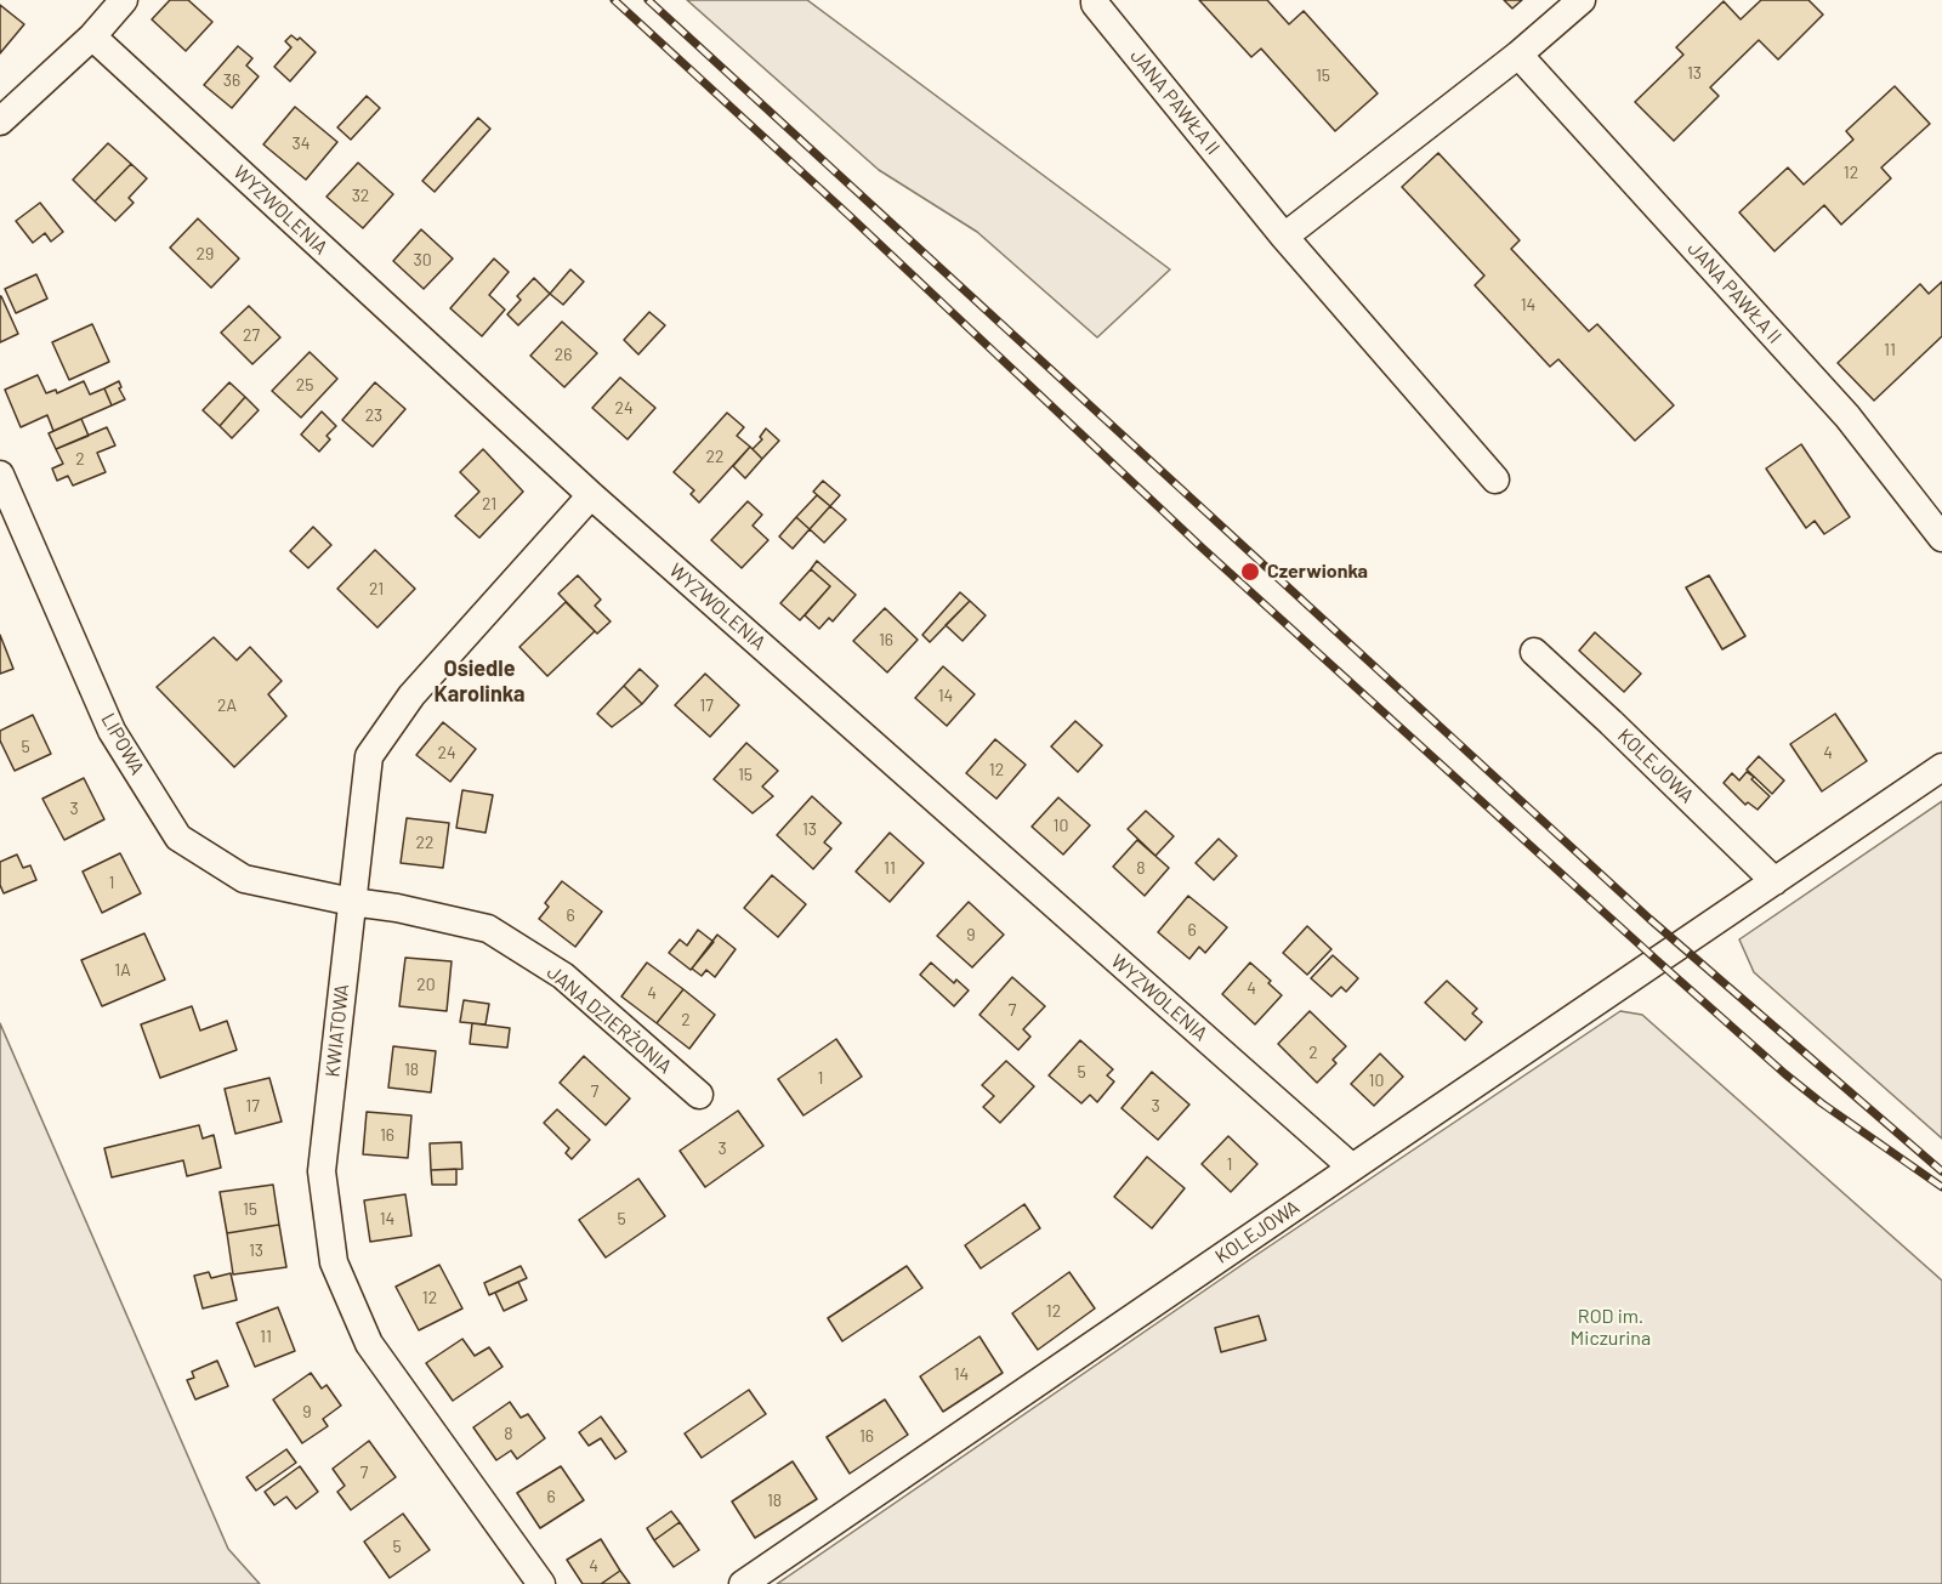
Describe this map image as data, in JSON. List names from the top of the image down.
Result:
{
  "streets": {
    "street": [
      "JANA PAWŁA II",
      "WYZWOLENIA",
      "LIPOWA",
      "KOLEJOWA",
      "JANA DZIERŻONIA",
      "KWIATOWA"
    ]
  },
  "crossings": [
    ["WYZWOLENIA", "KOLEJOWA"],
    ["WYZWOLENIA", "KWIATOWA"],
    ["LIPOWA", "JANA DZIERŻONIA"],
    ["LIPOWA", "KWIATOWA"],
    ["JANA DZIERŻONIA", "KWIATOWA"]
  ],
  "districts": ["Osiedle Karolinka"],
  "parks": ["ROD im. Miczurina"],
  "places": ["Czerwionka"],
  "house_numbers": [
    "13",
    "15",
    "36",
    "34",
    "12",
    "32",
    "29",
    "30",
    "14",
    "27",
    "11",
    "26",
    "25",
    "24",
    "23",
    "22",
    "2",
    "21",
    "21",
    "16",
    "14",
    "2A",
    "17",
    "5",
    "24",
    "4",
    "12",
    "15",
    "3",
    "10",
    "13",
    "22",
    "11",
    "8",
    "1",
    "6",
    "6",
    "9",
    "1A",
    "20",
    "4",
    "4",
    "7",
    "2",
    "2",
    "18",
    "5",
    "1",
    "10",
    "7",
    "17",
    "3",
    "16",
    "3",
    "1",
    "15",
    "14",
    "5",
    "13",
    "12",
    "12",
    "11",
    "14",
    "9",
    "8",
    "16",
    "7",
    "6",
    "18",
    "5",
    "4"
  ]
}
